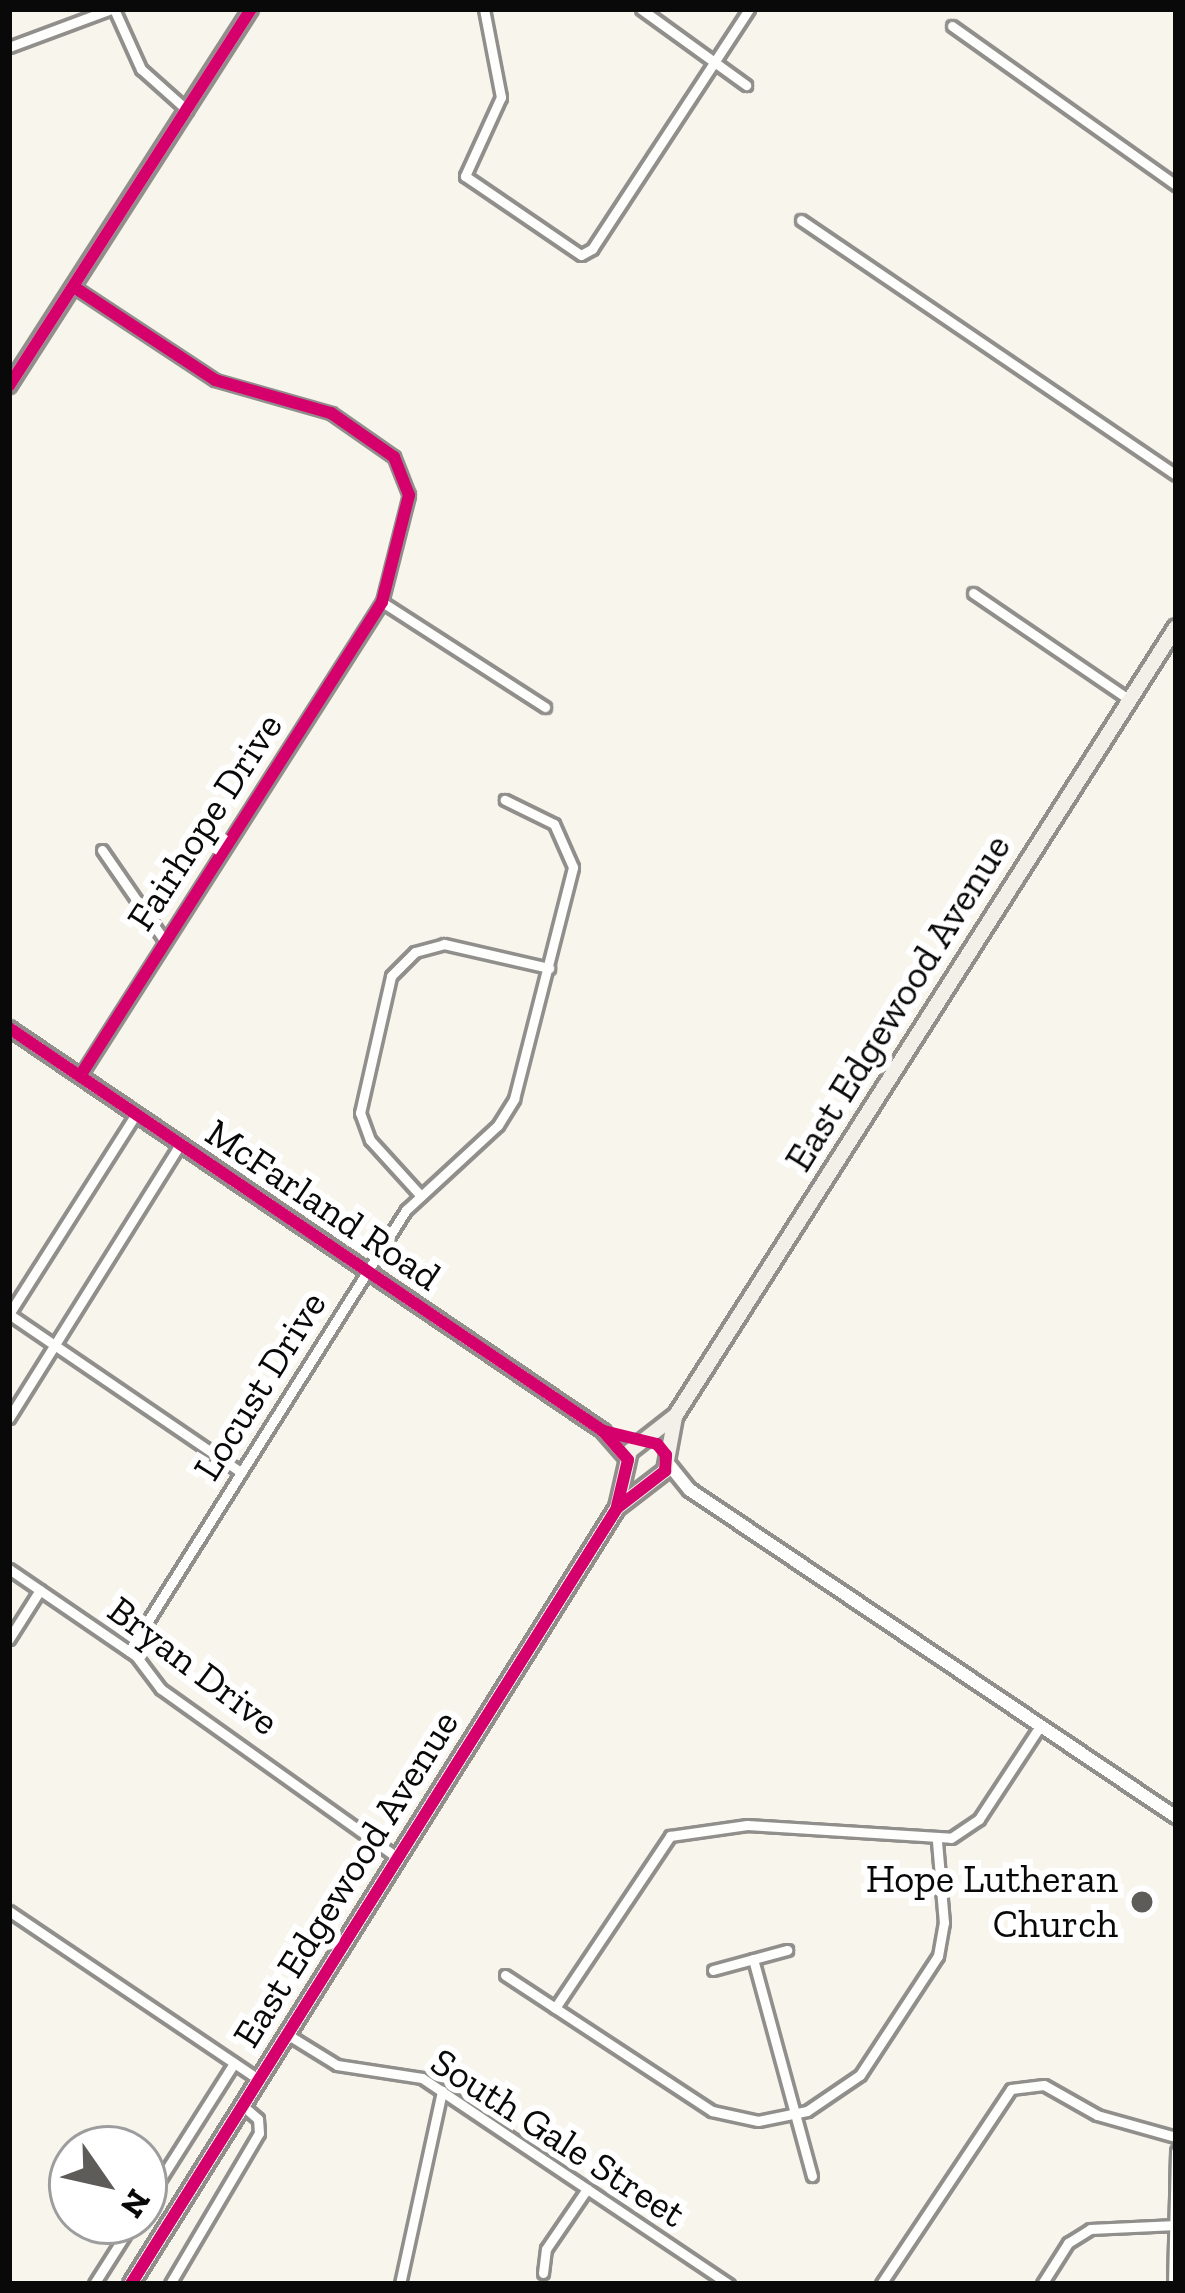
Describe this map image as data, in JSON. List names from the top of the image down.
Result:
{
  "streets": {
    "main road": ["East Edgewood Avenue"],
    "street": [
      "Fairhope Drive",
      "McFarland Road",
      "Locust Drive",
      "Bryan Drive",
      "South Gale Street"
    ]
  },
  "crossings": [
    ["Fairhope Drive", "McFarland Road"],
    ["East Edgewood Avenue", "McFarland Road"],
    ["East Edgewood Avenue", "Bryan Drive"],
    ["East Edgewood Avenue", "South Gale Street"],
    ["McFarland Road", "Locust Drive"],
    ["Locust Drive", "Bryan Drive"]
  ],
  "places": ["Hope Lutheran Church"],
  "north": "bottom right"
}
